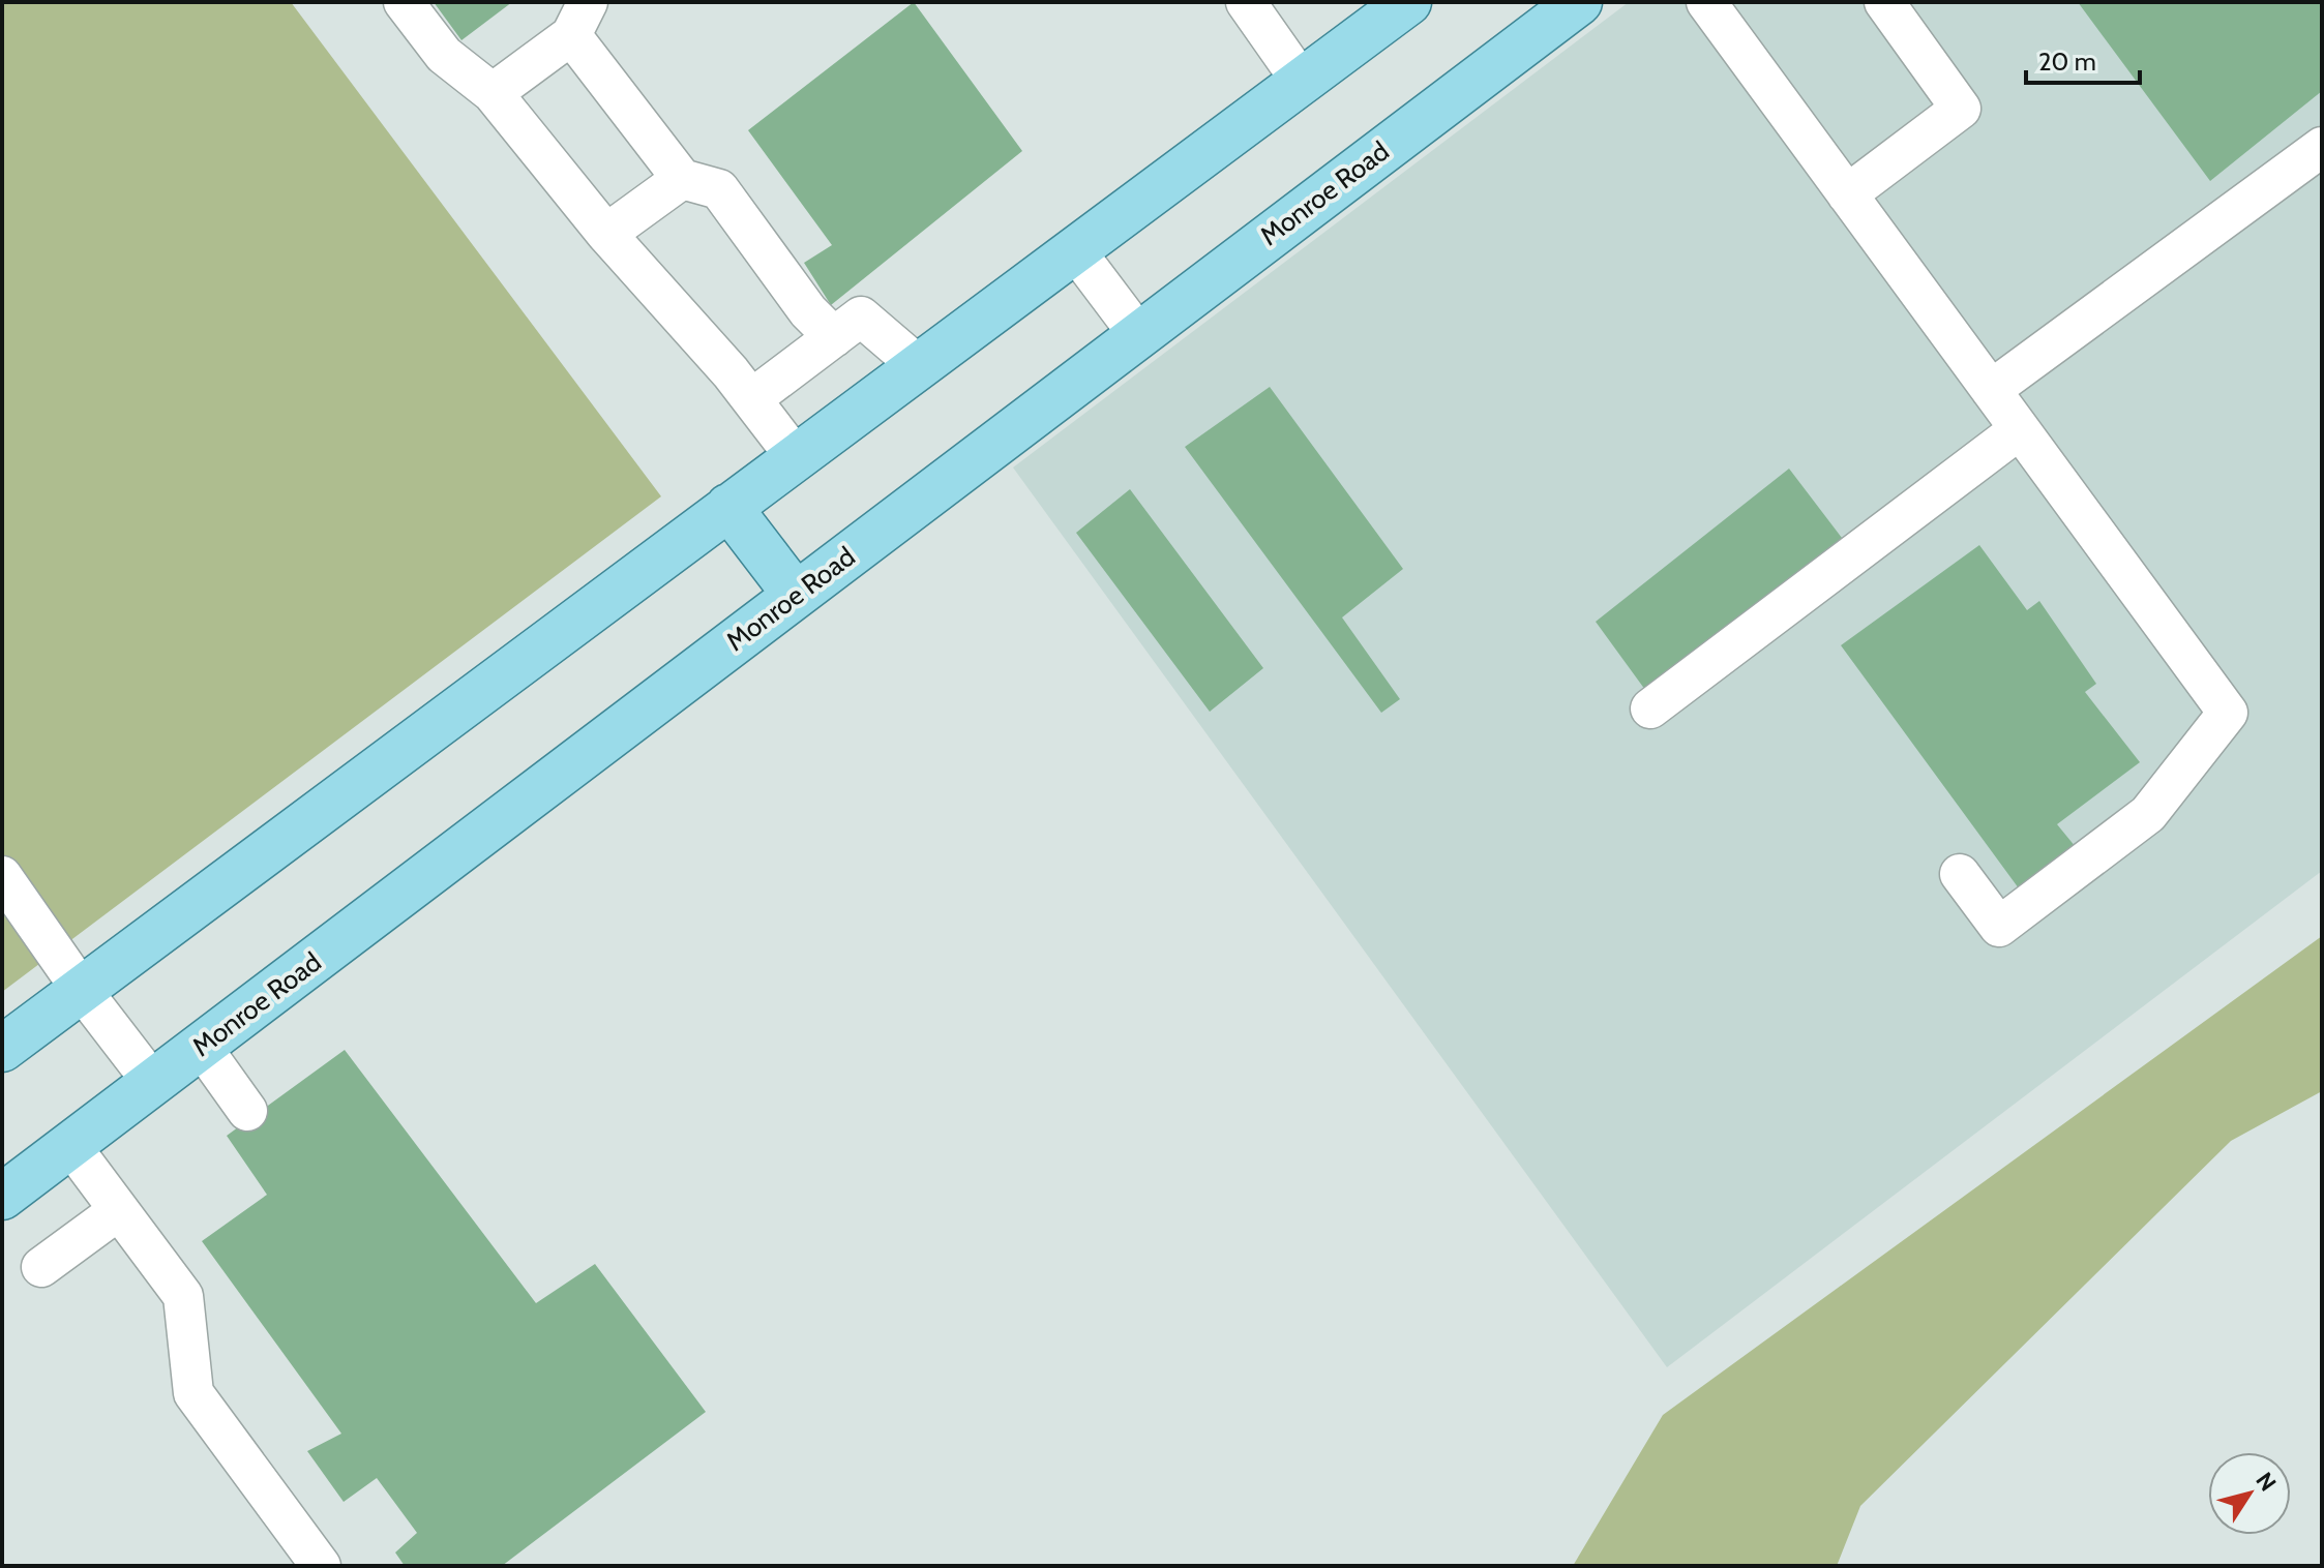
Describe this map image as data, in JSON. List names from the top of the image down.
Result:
{
  "streets": {
    "main road": ["Monroe Road"]
  },
  "scale_bar": "20 m",
  "north": "top right"
}
